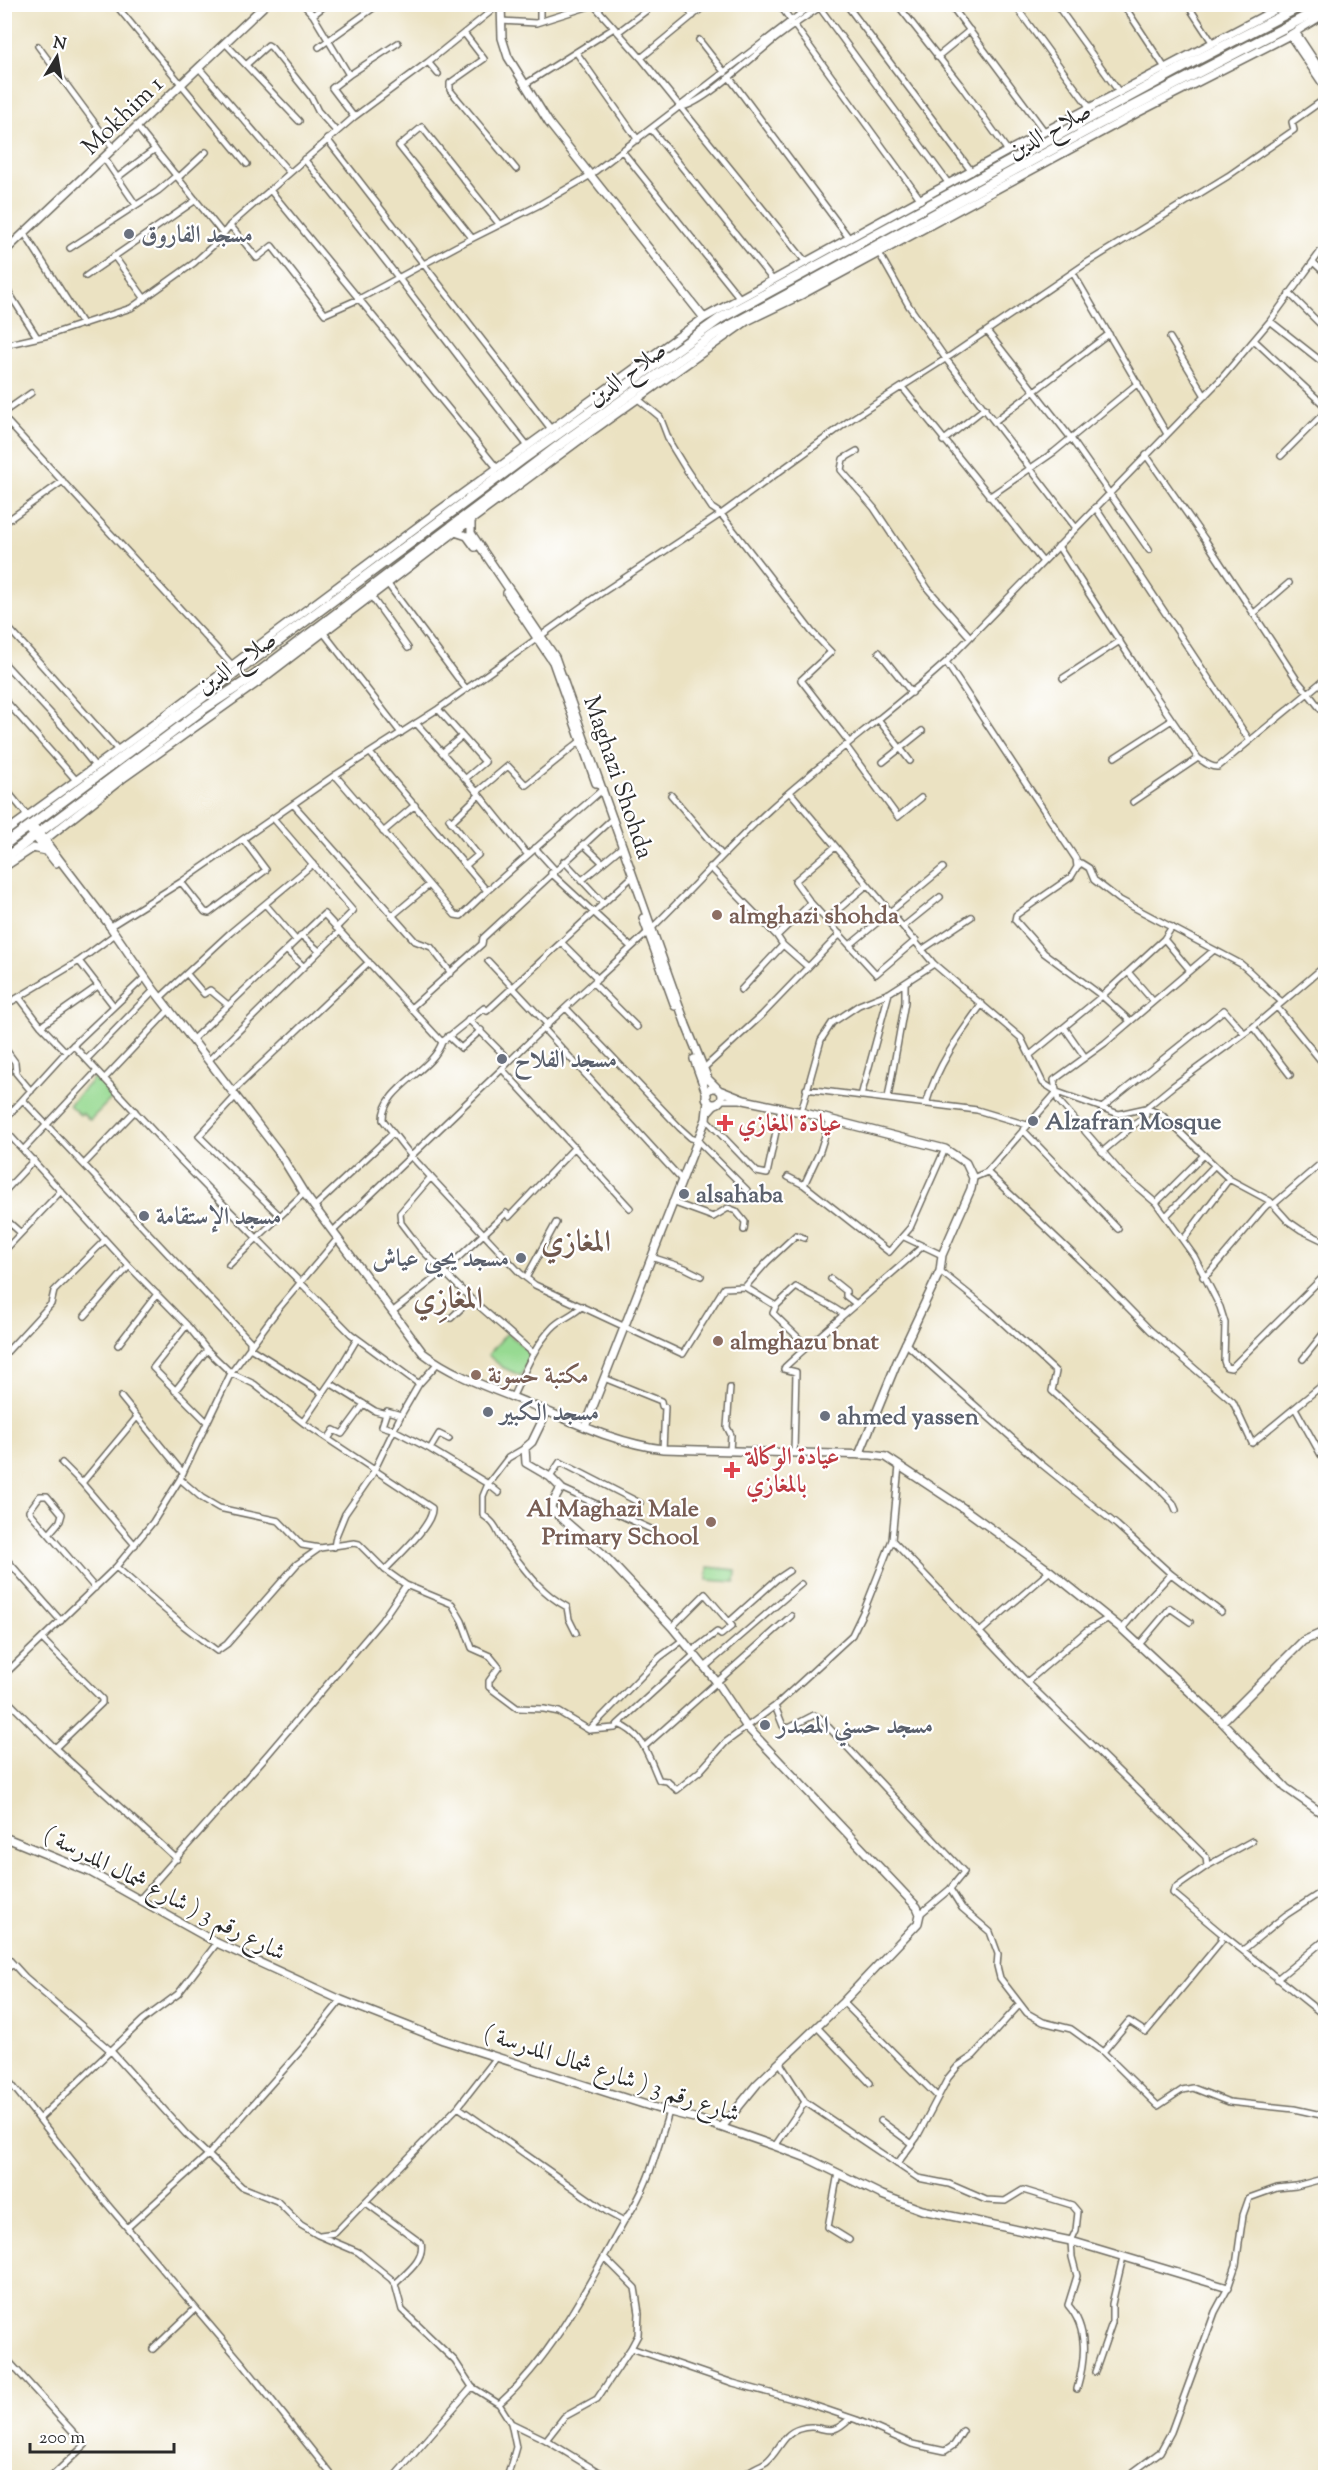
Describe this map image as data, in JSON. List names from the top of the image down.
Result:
{
  "streets": {
    "highway": ["صلاح الدين"],
    "street": ["Mokhim 1", "Maghazi Shohda", "شارع رقم 3 ( شارع شمال المدرسة )"]
  },
  "crossings": [
    ["صلاح الدين", "Maghazi Shohda"]
  ],
  "districts": ["المغازي", "المغازِي"],
  "places": {
    "other": [
      "مسجد الفاروق",
      "almghazi shohda",
      "مسجد الفلاح",
      "Alzafran Mosque",
      "alsahaba",
      "مسجد الإستقامة",
      "مسجد يحيى عياش",
      "almghazu bnat",
      "مكتبة حسونة",
      "مسجد الكبير",
      "ahmed yassen",
      "Al Maghazi Male Primary School",
      "مسجد حسني المصدر"
    ],
    "health": ["عيادة المغازي", "عيادة الوكالة بالمغازي"]
  },
  "scale_bar": "200 m",
  "north": "top"
}
